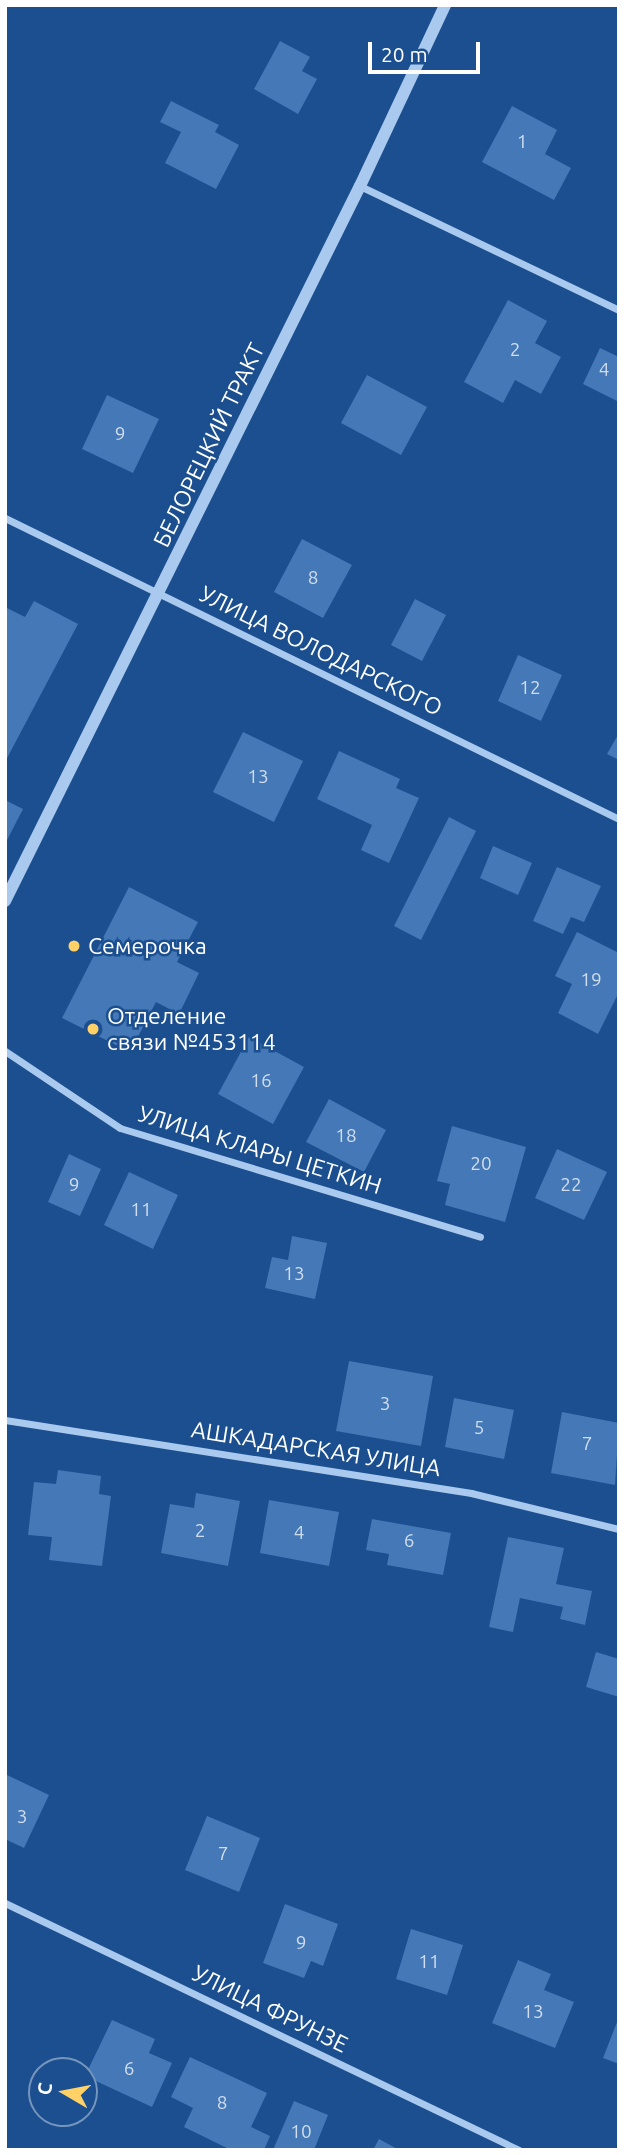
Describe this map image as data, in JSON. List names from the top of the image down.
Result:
{
  "streets": {
    "street": [
      "БЕЛОРЕЦКИЙ ТРАКТ",
      "УЛИЦА ВОЛОДАРСКОГО",
      "УЛИЦА КЛАРЫ ЦЕТКИН",
      "АШКАДАРСКАЯ УЛИЦА",
      "УЛИЦА ФРУНЗЕ"
    ]
  },
  "crossings": [
    ["БЕЛОРЕЦКИЙ ТРАКТ", "УЛИЦА ВОЛОДАРСКОГО"]
  ],
  "places": ["Семерочка", "Отделение связи №453114"],
  "house_numbers": [
    "1",
    "2",
    "4",
    "9",
    "8",
    "12",
    "13",
    "19",
    "16",
    "18",
    "20",
    "9",
    "22",
    "11",
    "13",
    "3",
    "5",
    "7",
    "2",
    "4",
    "6",
    "3",
    "7",
    "9",
    "11",
    "13",
    "6",
    "8",
    "10"
  ],
  "scale_bar": "20 m",
  "north": "left"
}
